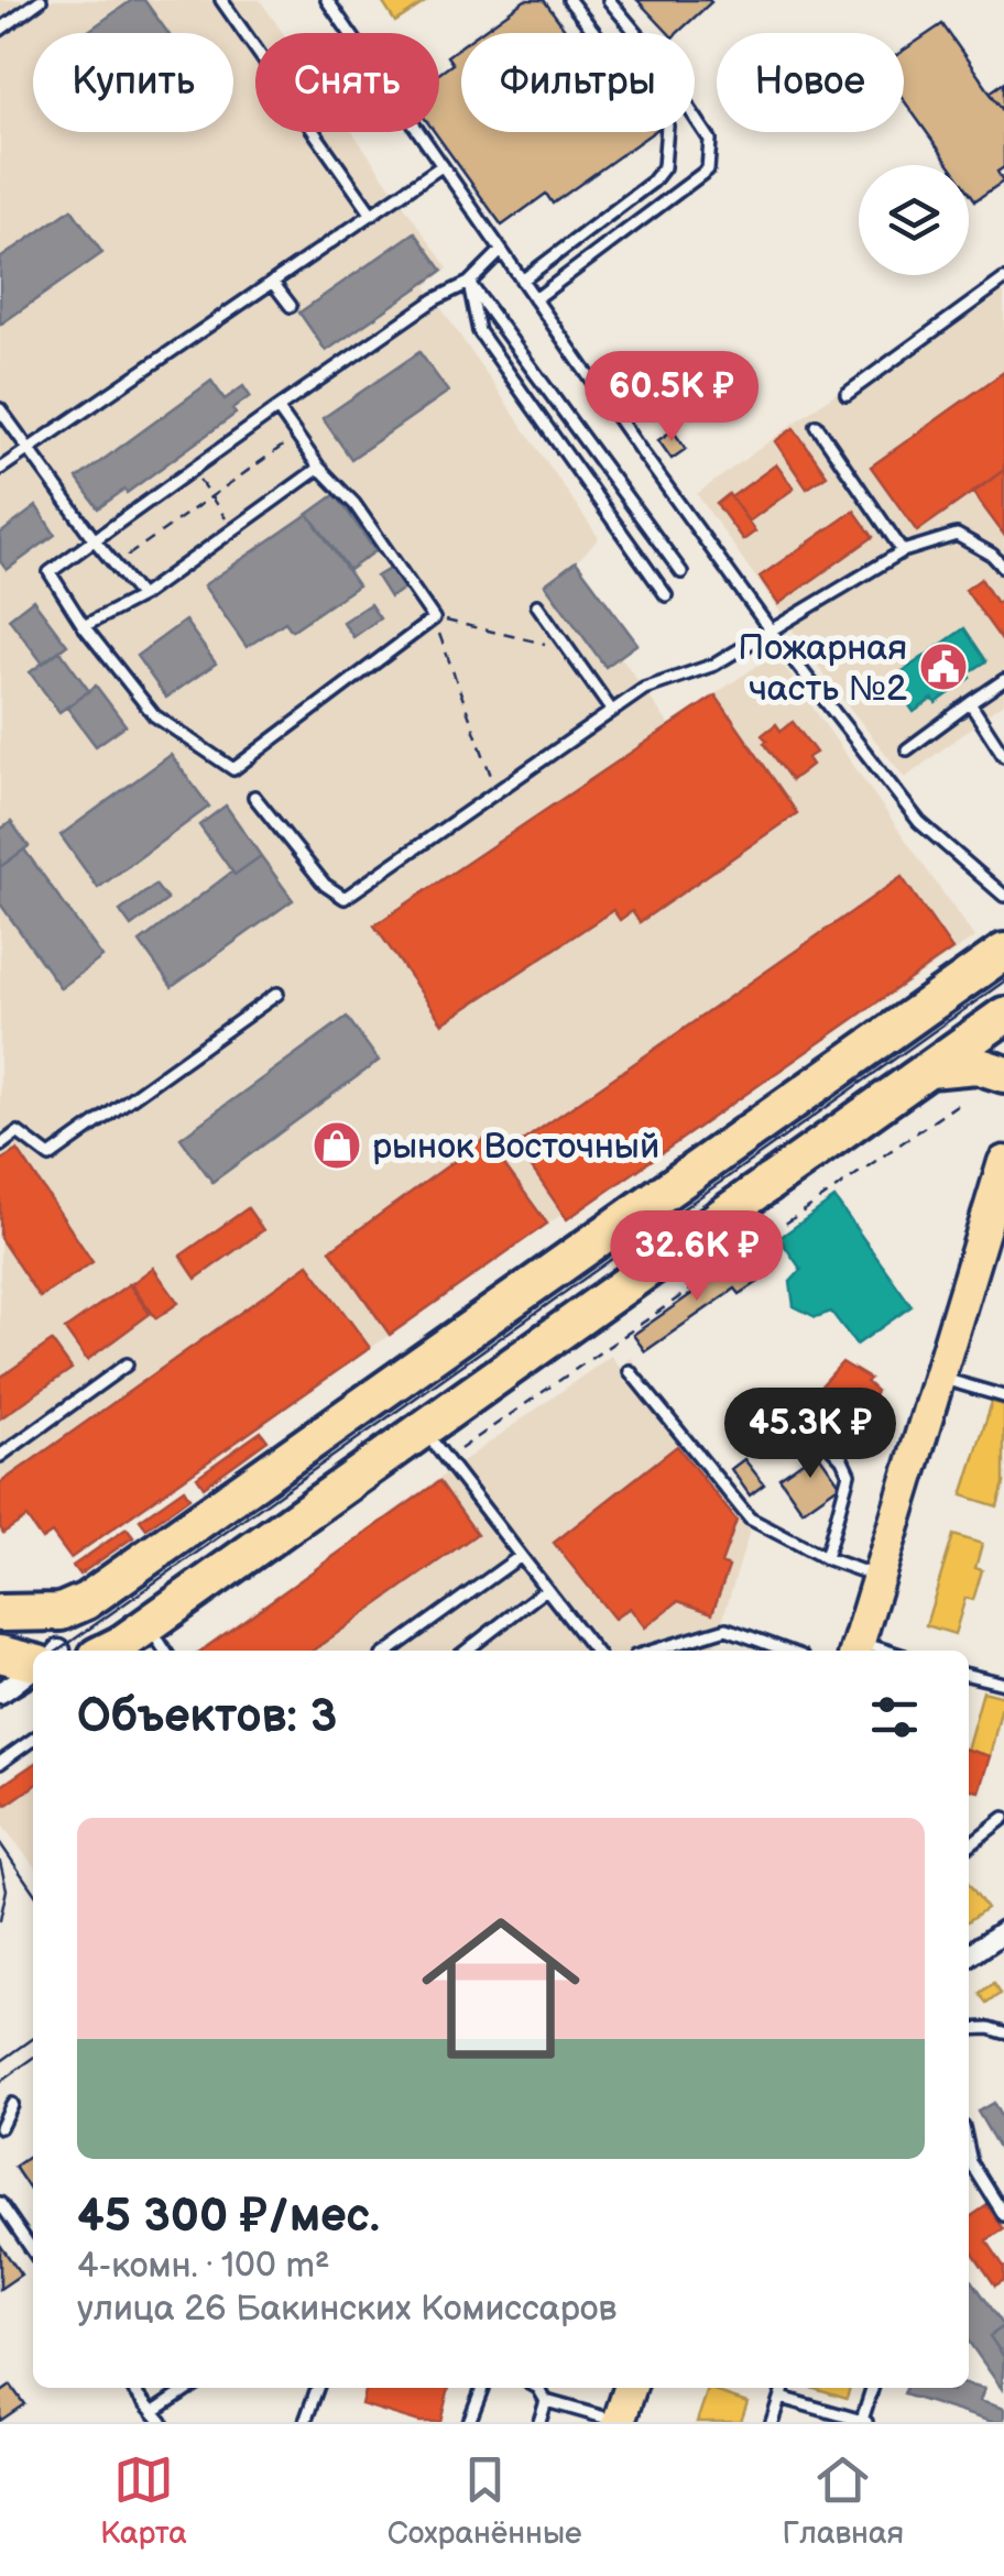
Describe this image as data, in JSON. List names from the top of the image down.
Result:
{
  "places": {
    "public building": ["Пожарная часть №2"],
    "shop": ["рынок Восточный"]
  },
  "page": {
    "chip": [
      "Купить",
      "Снять",
      "Фильтры",
      "Новое"
    ],
    "price": ["60.5K ₽", "32.6K ₽", "45.3K ₽"],
    "heading": "Объектов: 3",
    "list": [
      {
        "name": "45 300 ₽/мес.",
        "note": "4-комн. · 100 m² · улица 26 Бакинских Комиссаров"
      }
    ],
    "tabs": ["Карта", "Сохранённые", "Главная"]
  }
}
